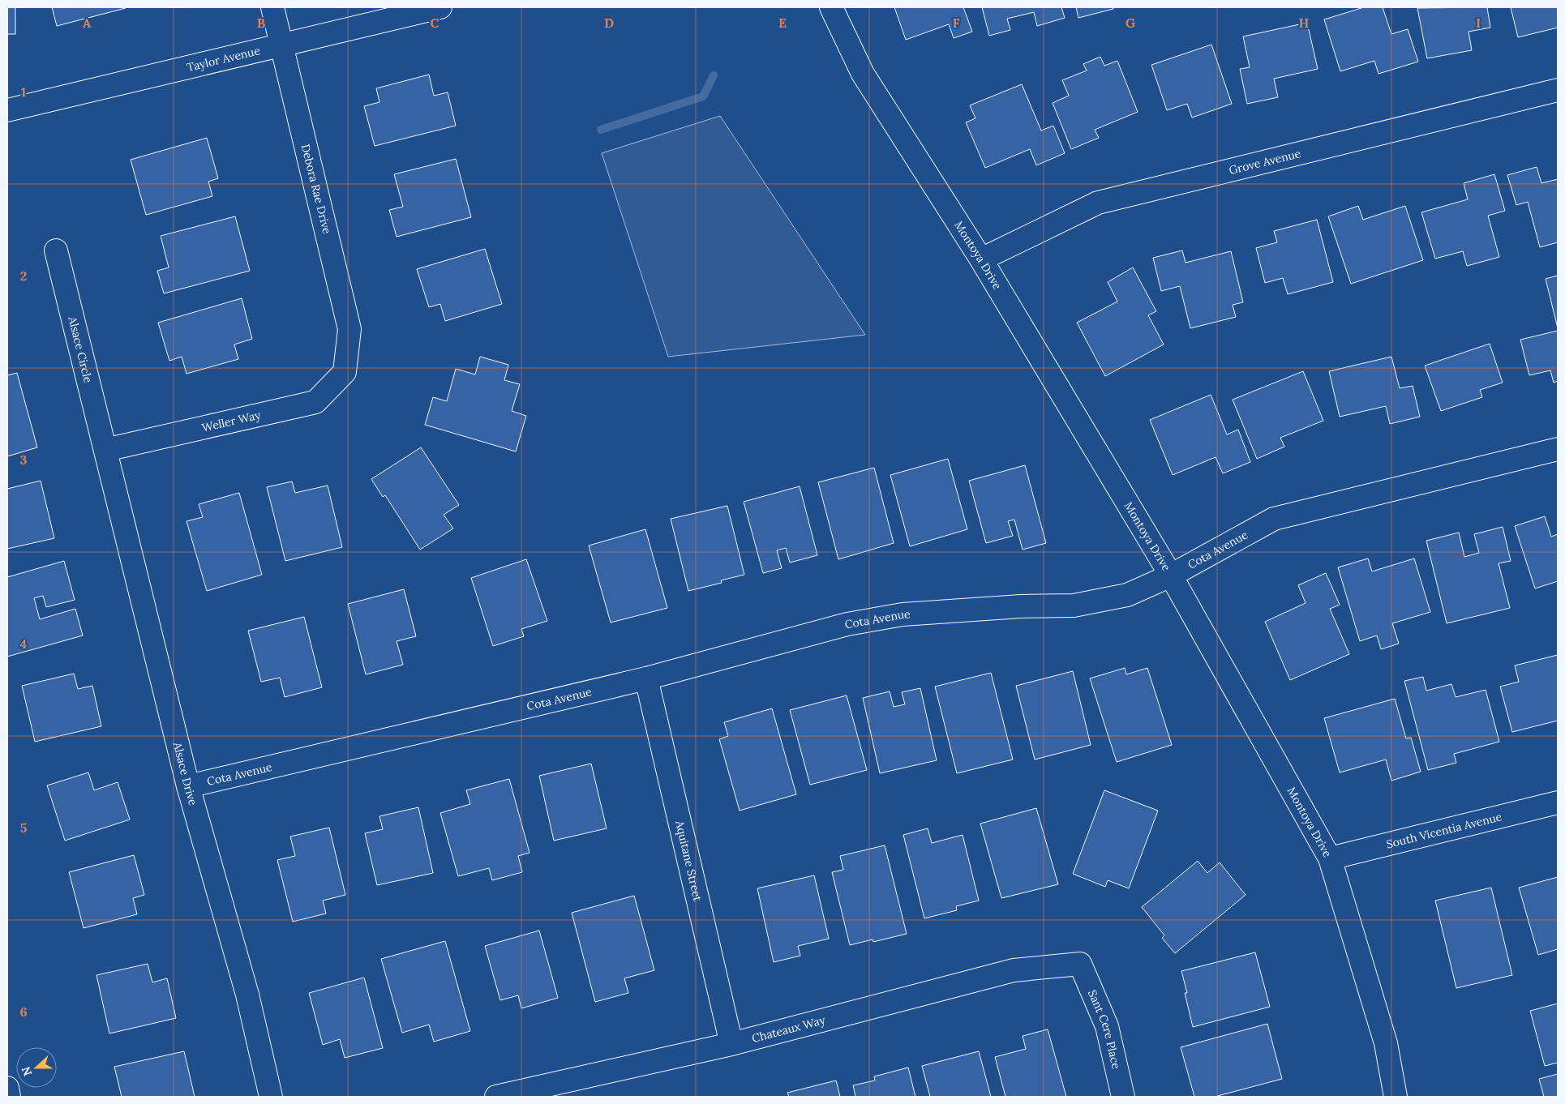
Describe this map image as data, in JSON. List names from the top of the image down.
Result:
{
  "streets": {
    "street": [
      "Taylor Avenue",
      "Grove Avenue",
      "Debora Rae Drive",
      "Montoya Drive",
      "Alsace Circle",
      "Weller Way",
      "Cota Avenue",
      "Alsace Drive",
      "South Vicentia Avenue",
      "Aquitane Street",
      "Chateaux Way",
      "Sant Cere Place"
    ]
  },
  "crossings": [
    ["Taylor Avenue", "Debora Rae Drive"],
    ["Grove Avenue", "Montoya Drive"],
    ["Debora Rae Drive", "Weller Way"],
    ["Montoya Drive", "Cota Avenue"],
    ["Montoya Drive", "South Vicentia Avenue"],
    ["Alsace Circle", "Weller Way"],
    ["Alsace Circle", "Alsace Drive"],
    ["Weller Way", "Alsace Drive"],
    ["Cota Avenue", "Alsace Drive"],
    ["Cota Avenue", "Aquitane Street"],
    ["Aquitane Street", "Chateaux Way"],
    ["Chateaux Way", "Sant Cere Place"]
  ],
  "north": "left",
  "grid": {
    "columns": [
      "A",
      "B",
      "C",
      "D",
      "E",
      "F",
      "G",
      "H",
      "I"
    ],
    "rows": [
      "1",
      "2",
      "3",
      "4",
      "5",
      "6"
    ]
  }
}
